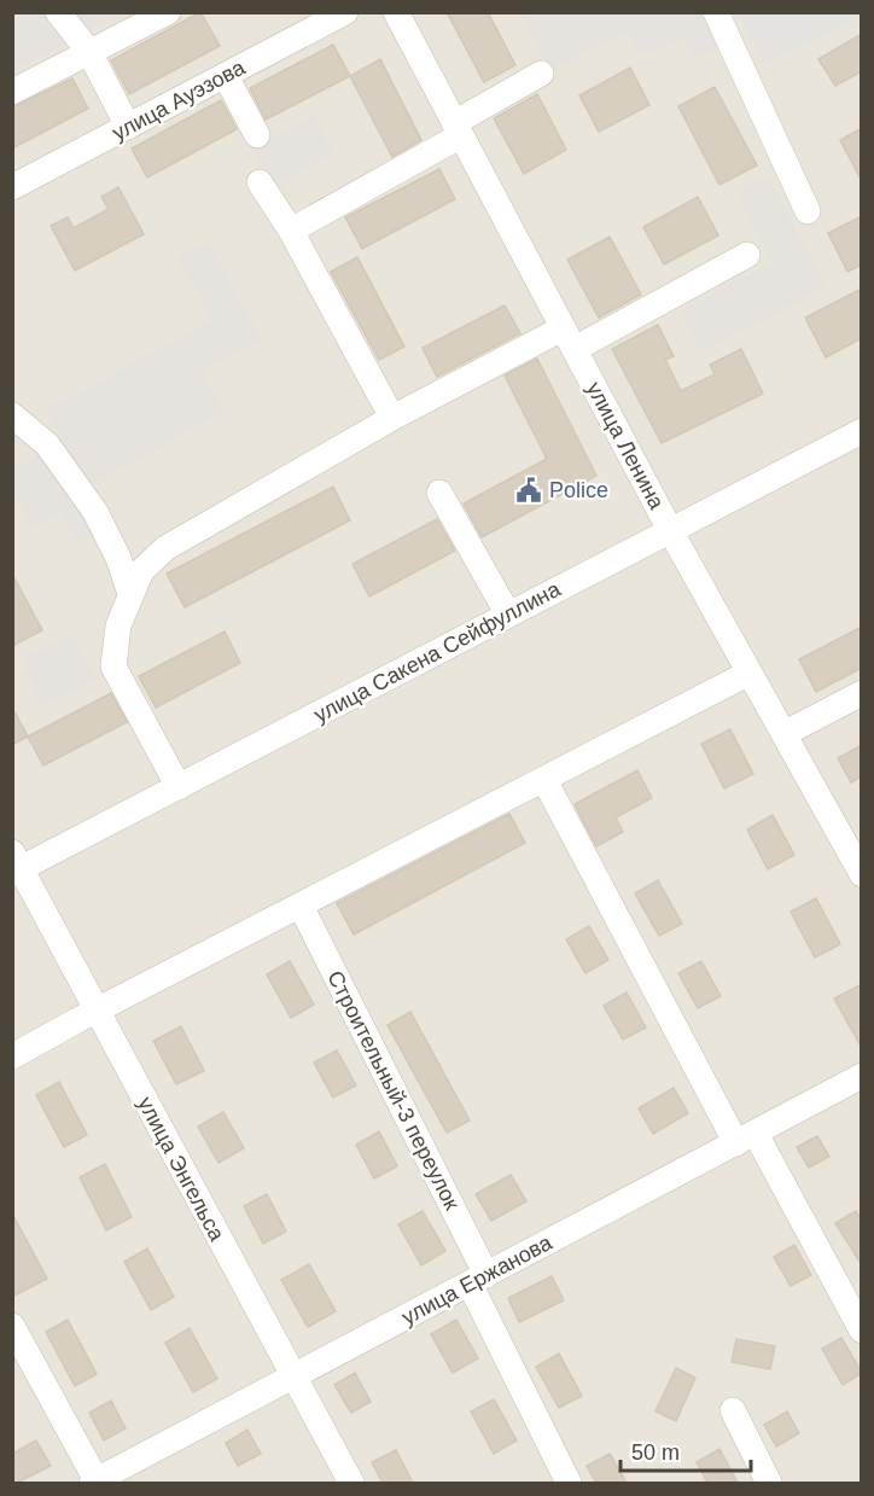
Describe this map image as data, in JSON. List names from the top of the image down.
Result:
{
  "streets": {
    "street": [
      "улица Ауэзова",
      "улица Ленина",
      "улица Сакена Сейфуллина",
      "Строительный-3 переулок",
      "улица Энгельса",
      "улица Ержанова"
    ]
  },
  "crossings": [
    ["улица Ленина", "улица Сакена Сейфуллина"],
    ["улица Сакена Сейфуллина", "улица Энгельса"],
    ["Строительный-3 переулок", "улица Ержанова"],
    ["улица Энгельса", "улица Ержанова"]
  ],
  "places": {
    "public building": ["Police"]
  },
  "scale_bar": "50 m"
}
